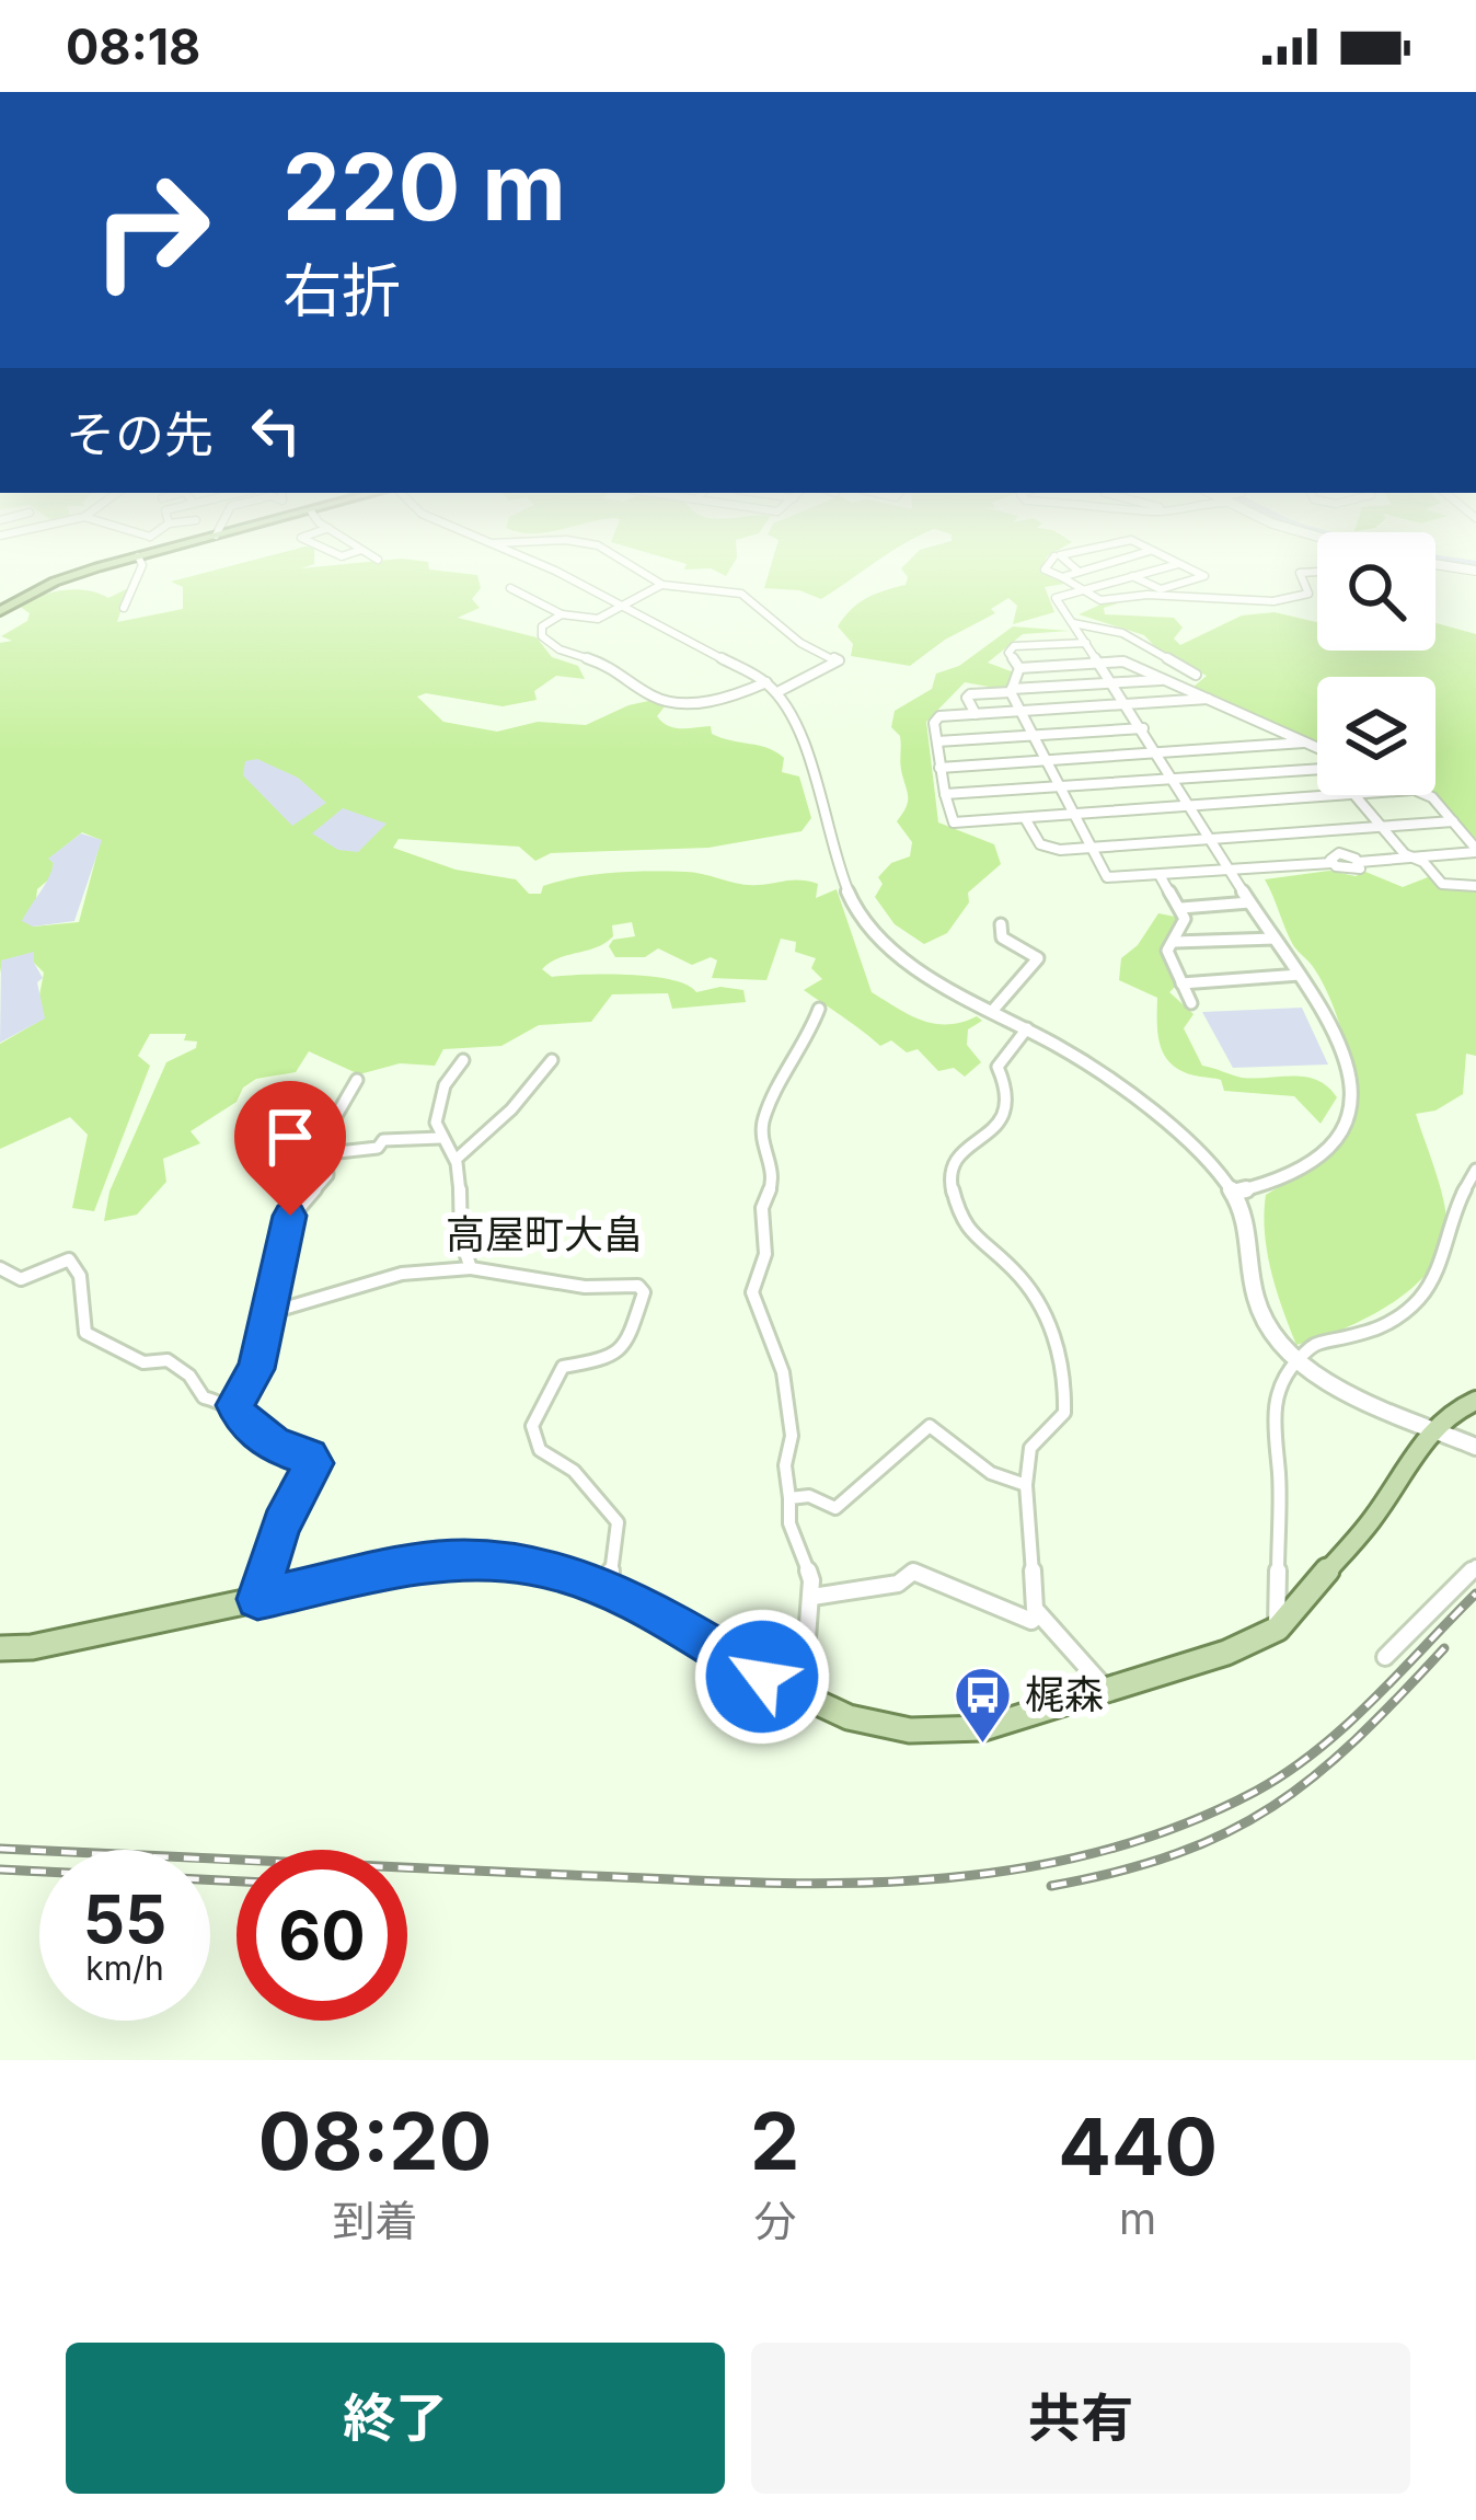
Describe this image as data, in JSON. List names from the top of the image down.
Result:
{
  "districts": ["高屋町大畠"],
  "places": {
    "bus stop": ["梶森"]
  },
  "page": {
    "status": "08:18",
    "turn": ["220 m", "右折"],
    "then": "その先",
    "speed": "55 km/h",
    "limit": "60",
    "eta": [
      "08:20",
      "到着",
      "2",
      "分",
      "440",
      "m"
    ],
    "buttons": ["終了", "共有"]
  }
}
